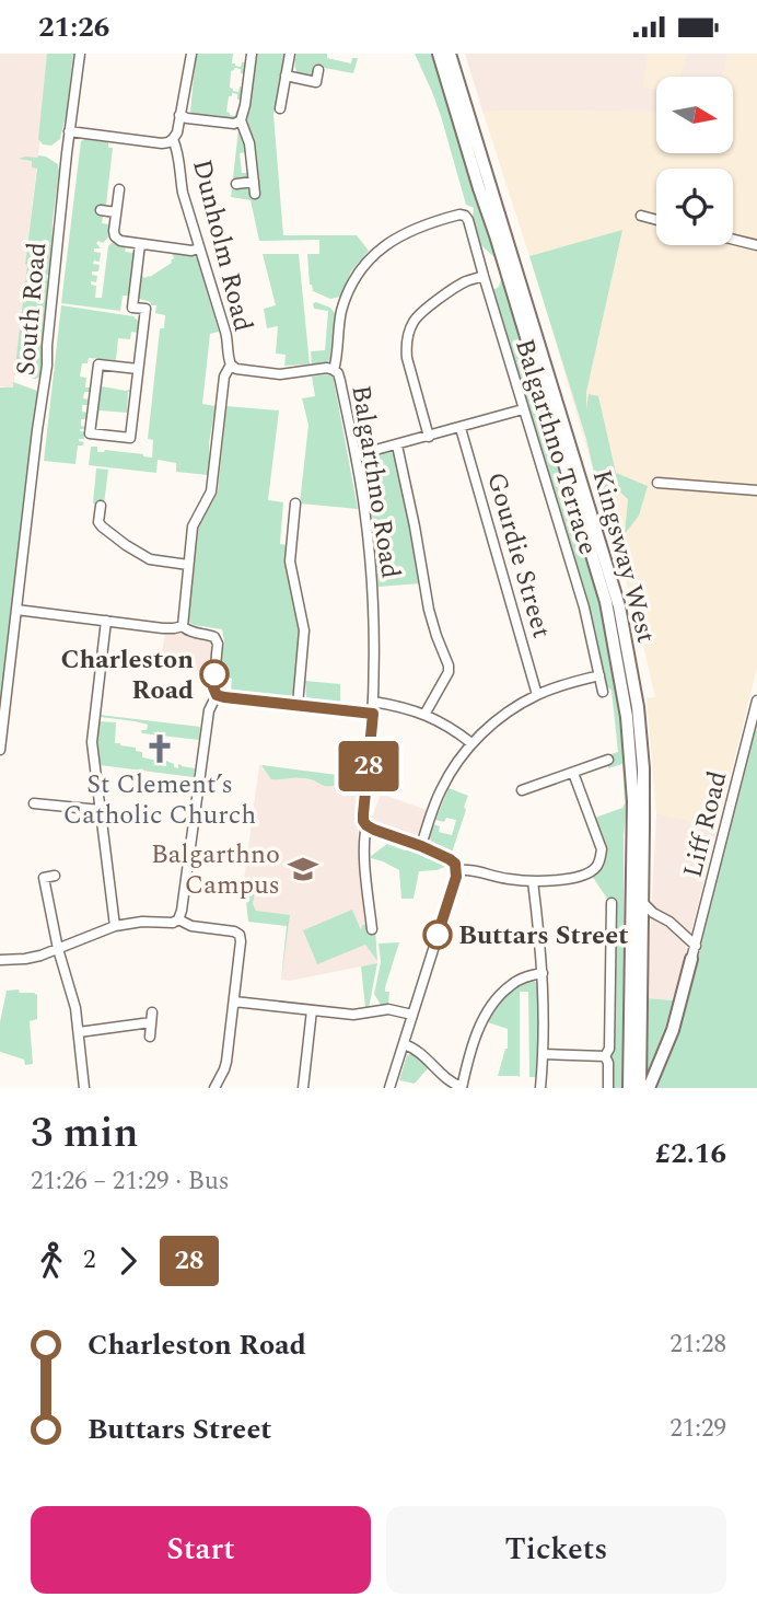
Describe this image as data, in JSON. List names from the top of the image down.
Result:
{
  "streets": {
    "highway": ["Kingsway West"],
    "street": [
      "Dunholm Road",
      "South Road",
      "Balgarthno Terrace",
      "Balgarthno Road",
      "Gourdie Street",
      "Liff Road"
    ]
  },
  "crossings": [
    ["Balgarthno Terrace", "Balgarthno Road"]
  ],
  "places": {
    "other": ["Charleston Road", "Buttars Street"],
    "church": ["St Clement’s Catholic Church"],
    "school or university": ["Balgarthno Campus"]
  },
  "lines": ["bus line 28"],
  "north": "right",
  "page": {
    "status": "21:26",
    "on_map": "28",
    "heading": ["3 min", "21:26 – 21:29 · Bus", "£2.16"],
    "legs": ["2", "28"],
    "list": [
      {
        "name": "Charleston Road",
        "value": "21:28"
      },
      {
        "name": "Buttars Street",
        "value": "21:29"
      }
    ],
    "buttons": ["Start", "Tickets"]
  }
}
